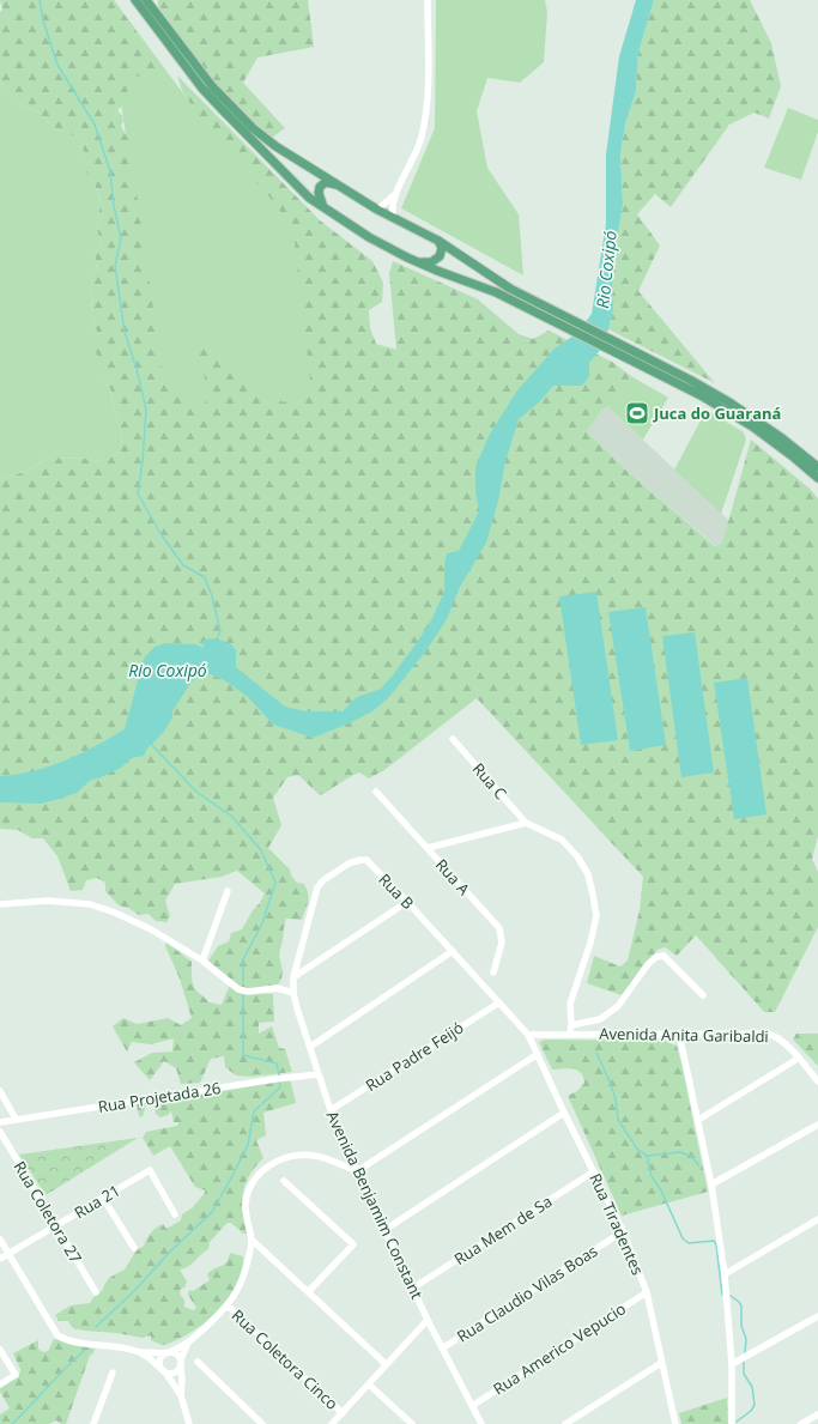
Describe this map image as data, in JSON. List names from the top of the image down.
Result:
{
  "streets": {
    "street": [
      "Rua C",
      "Rua A",
      "Rua B",
      "Avenida Anita Garibaldi",
      "Rua Padre Feijó",
      "Rua Projetada 26",
      "Rua 21",
      "Avenida Benjamim Constant",
      "Rua Coletora 27",
      "Rua Tiradentes",
      "Rua Mem de Sa",
      "Rua Claudio Vilas Boas",
      "Rua Americo Vepucio",
      "Rua Coletora Cinco"
    ]
  },
  "crossings": [
    ["Rua B", "Avenida Anita Garibaldi"],
    ["Rua B", "Rua Padre Feijó"],
    ["Rua B", "Avenida Benjamim Constant"],
    ["Rua B", "Rua Tiradentes"],
    ["Avenida Anita Garibaldi", "Rua Tiradentes"],
    ["Rua Padre Feijó", "Avenida Benjamim Constant"],
    ["Rua Projetada 26", "Avenida Benjamim Constant"],
    ["Rua 21", "Rua Coletora 27"],
    ["Avenida Benjamim Constant", "Rua Mem de Sa"],
    ["Avenida Benjamim Constant", "Rua Claudio Vilas Boas"],
    ["Avenida Benjamim Constant", "Rua Americo Vepucio"],
    ["Rua Tiradentes", "Rua Mem de Sa"],
    ["Rua Tiradentes", "Rua Americo Vepucio"]
  ],
  "water": ["Rio Coxipó"],
  "places": {
    "sports": ["Juca do Guaraná"]
  }
}
